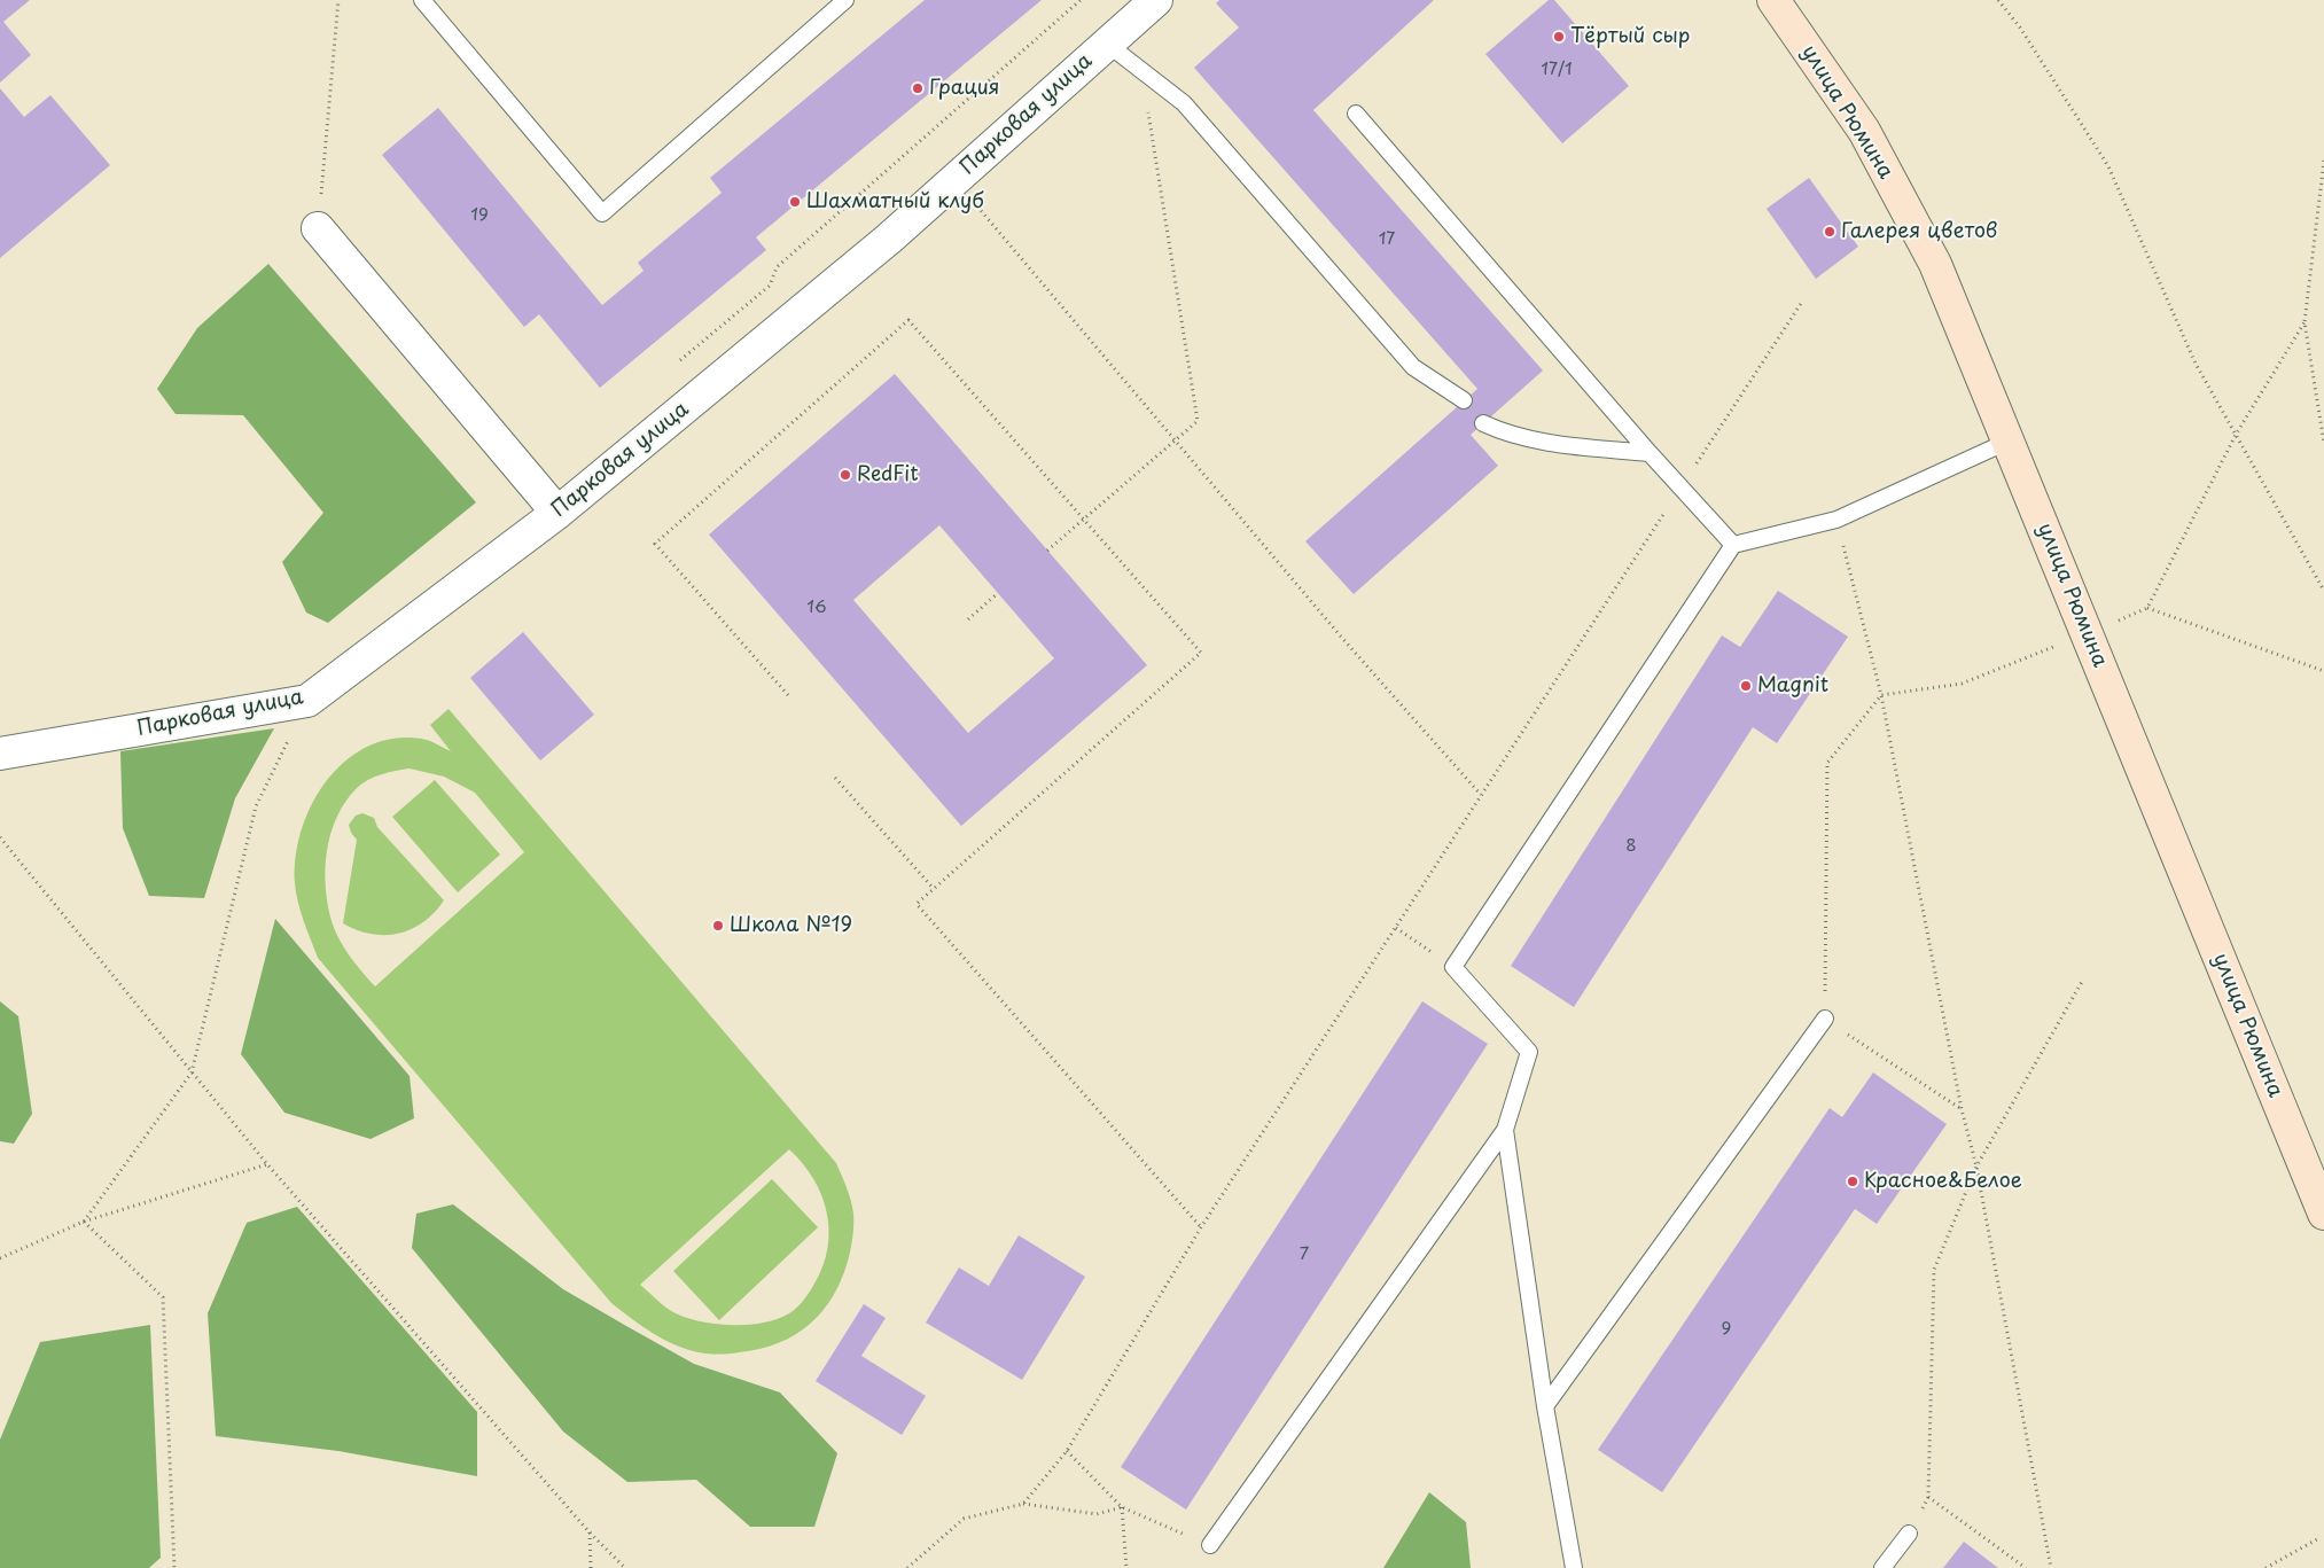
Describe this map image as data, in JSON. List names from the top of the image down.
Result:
{
  "streets": {
    "main road": ["улица Рюмина"],
    "street": ["Парковая улица"]
  },
  "places": [
    "Тёртый сыр",
    "Грация",
    "Шахматный клуб",
    "Галерея цветов",
    "RedFit",
    "Magnit",
    "Школа №19",
    "Красное&Белое"
  ],
  "house_numbers": [
    "17/1",
    "19",
    "17",
    "16",
    "8",
    "7",
    "9"
  ]
}
